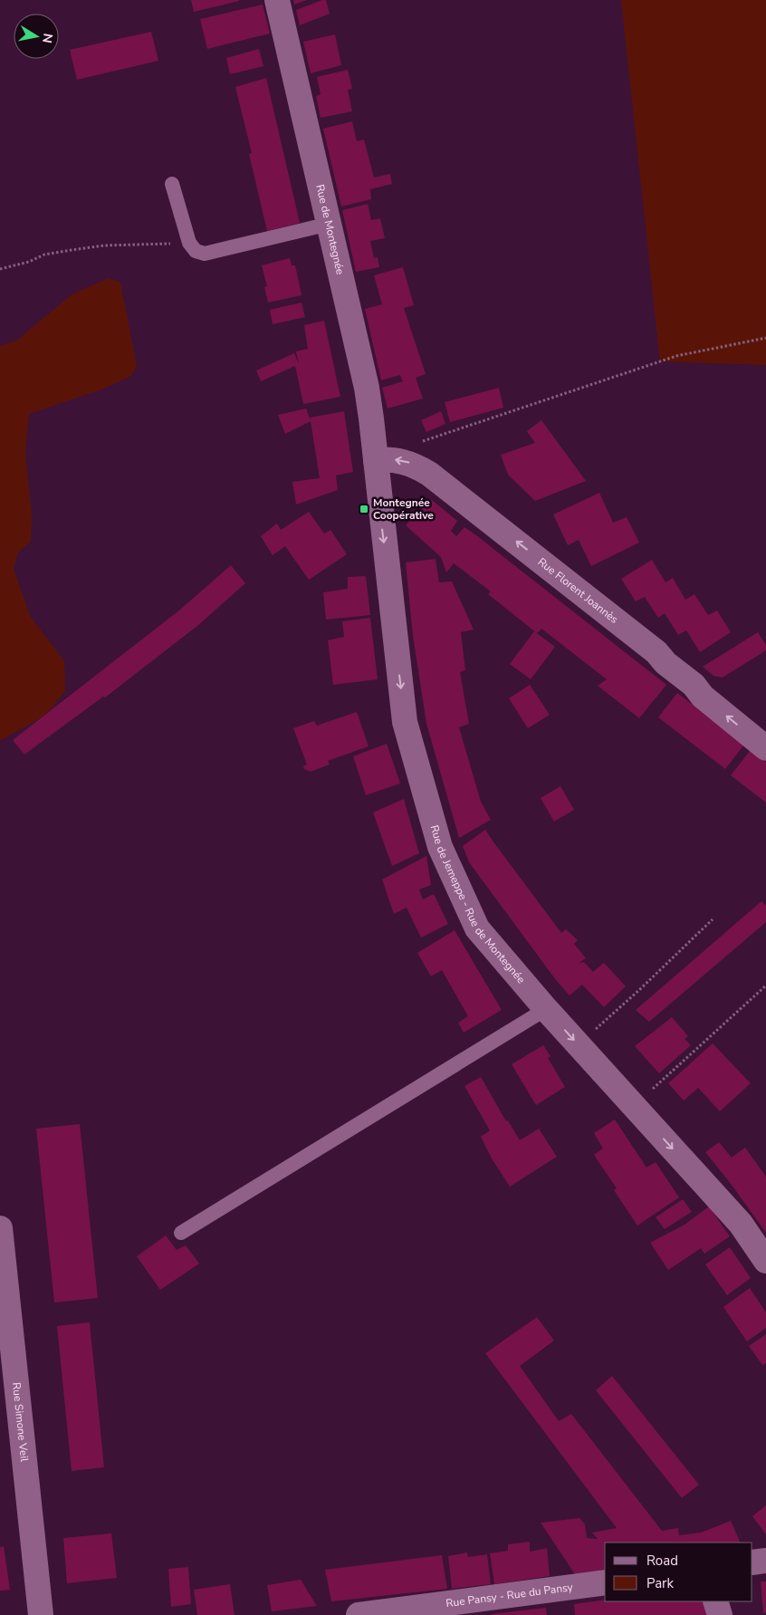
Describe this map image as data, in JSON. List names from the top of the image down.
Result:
{
  "streets": {
    "street": [
      "Rue de Montegnée",
      "Rue Florent Joannès",
      "Rue de Jemeppe - Rue de Montegnée",
      "Rue Simone Veil",
      "Rue Pansy - Rue du Pansy"
    ]
  },
  "crossings": [
    ["Rue de Montegnée", "Rue Florent Joannès"],
    ["Rue de Montegnée", "Rue de Jemeppe - Rue de Montegnée"],
    ["Rue Florent Joannès", "Rue de Jemeppe - Rue de Montegnée"]
  ],
  "one_way": ["Rue Florent Joannès", "Rue de Jemeppe - Rue de Montegnée"],
  "places": {
    "transit": ["Montegnée Coopérative"]
  },
  "legend": ["Road", "Park"],
  "north": "right"
}
